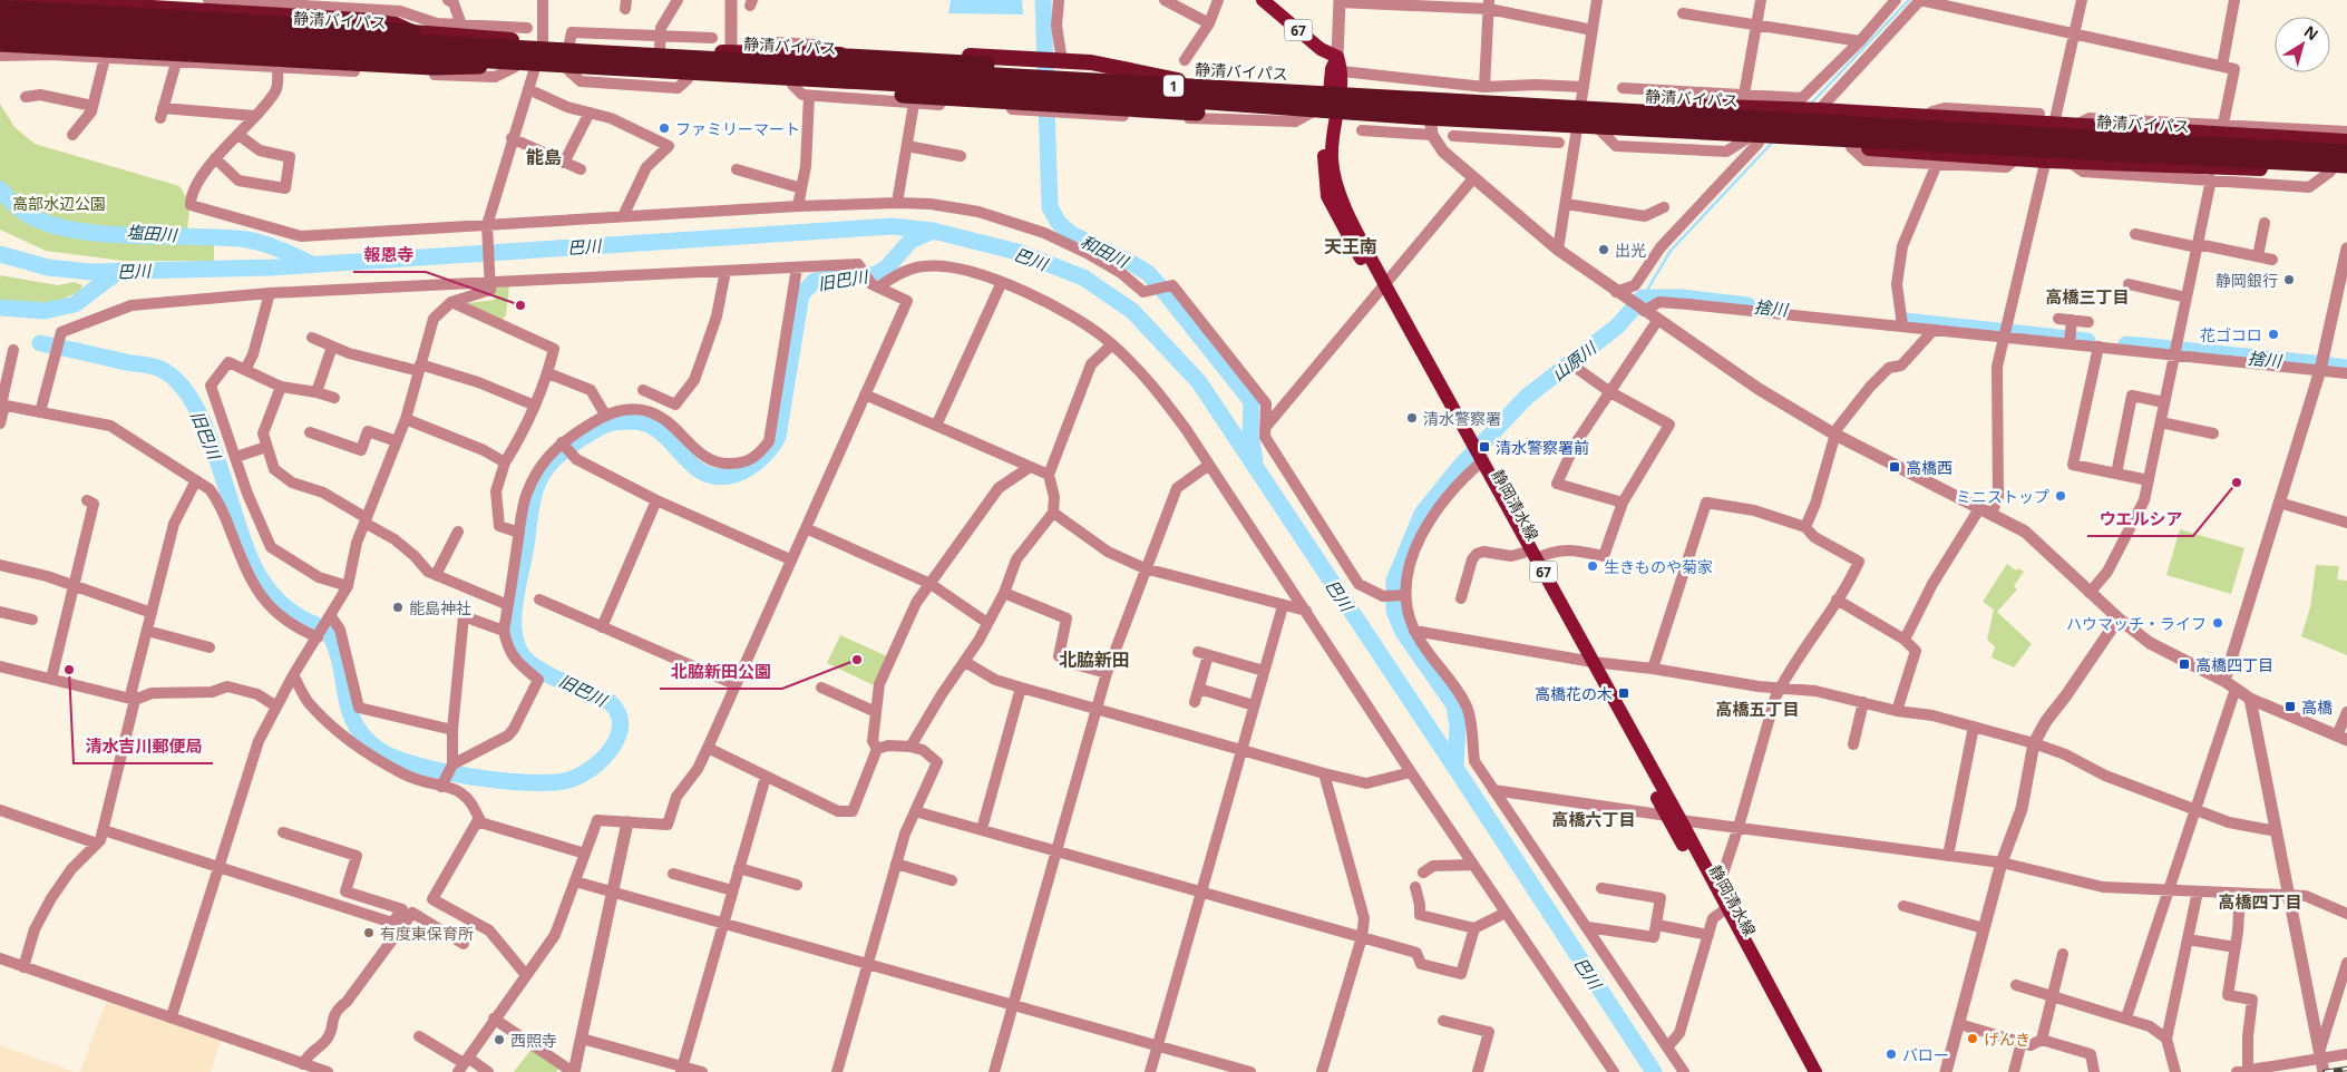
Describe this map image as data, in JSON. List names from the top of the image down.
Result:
{
  "streets": {
    "highway": ["静清バイパス", "1"],
    "main road": ["67", "静岡清水線"]
  },
  "crossings": [
    ["67", "静岡清水線"]
  ],
  "districts": [
    "能島",
    "天王南",
    "高橋三丁目",
    "北脇新田",
    "高橋五丁目",
    "高橋六丁目",
    "高橋四丁目"
  ],
  "water": [
    "塩田川",
    "巴川",
    "和田川",
    "旧巴川",
    "捨川",
    "山原川"
  ],
  "parks": ["高部水辺公園"],
  "places": {
    "other": [
      "ファミリーマート",
      "出光",
      "静岡銀行",
      "報恩寺",
      "花ゴコロ",
      "清水警察署",
      "ウエルシア",
      "ミニストップ",
      "生きものや菊家",
      "能島神社",
      "ハウマッチ・ライフ",
      "北脇新田公園",
      "清水吉川郵便局",
      "有度東保育所",
      "げんき",
      "西照寺",
      "バロー"
    ],
    "transit": [
      "清水警察署前",
      "高橋西",
      "高橋四丁目",
      "高橋花の木",
      "高橋"
    ]
  },
  "north": "top right"
}
